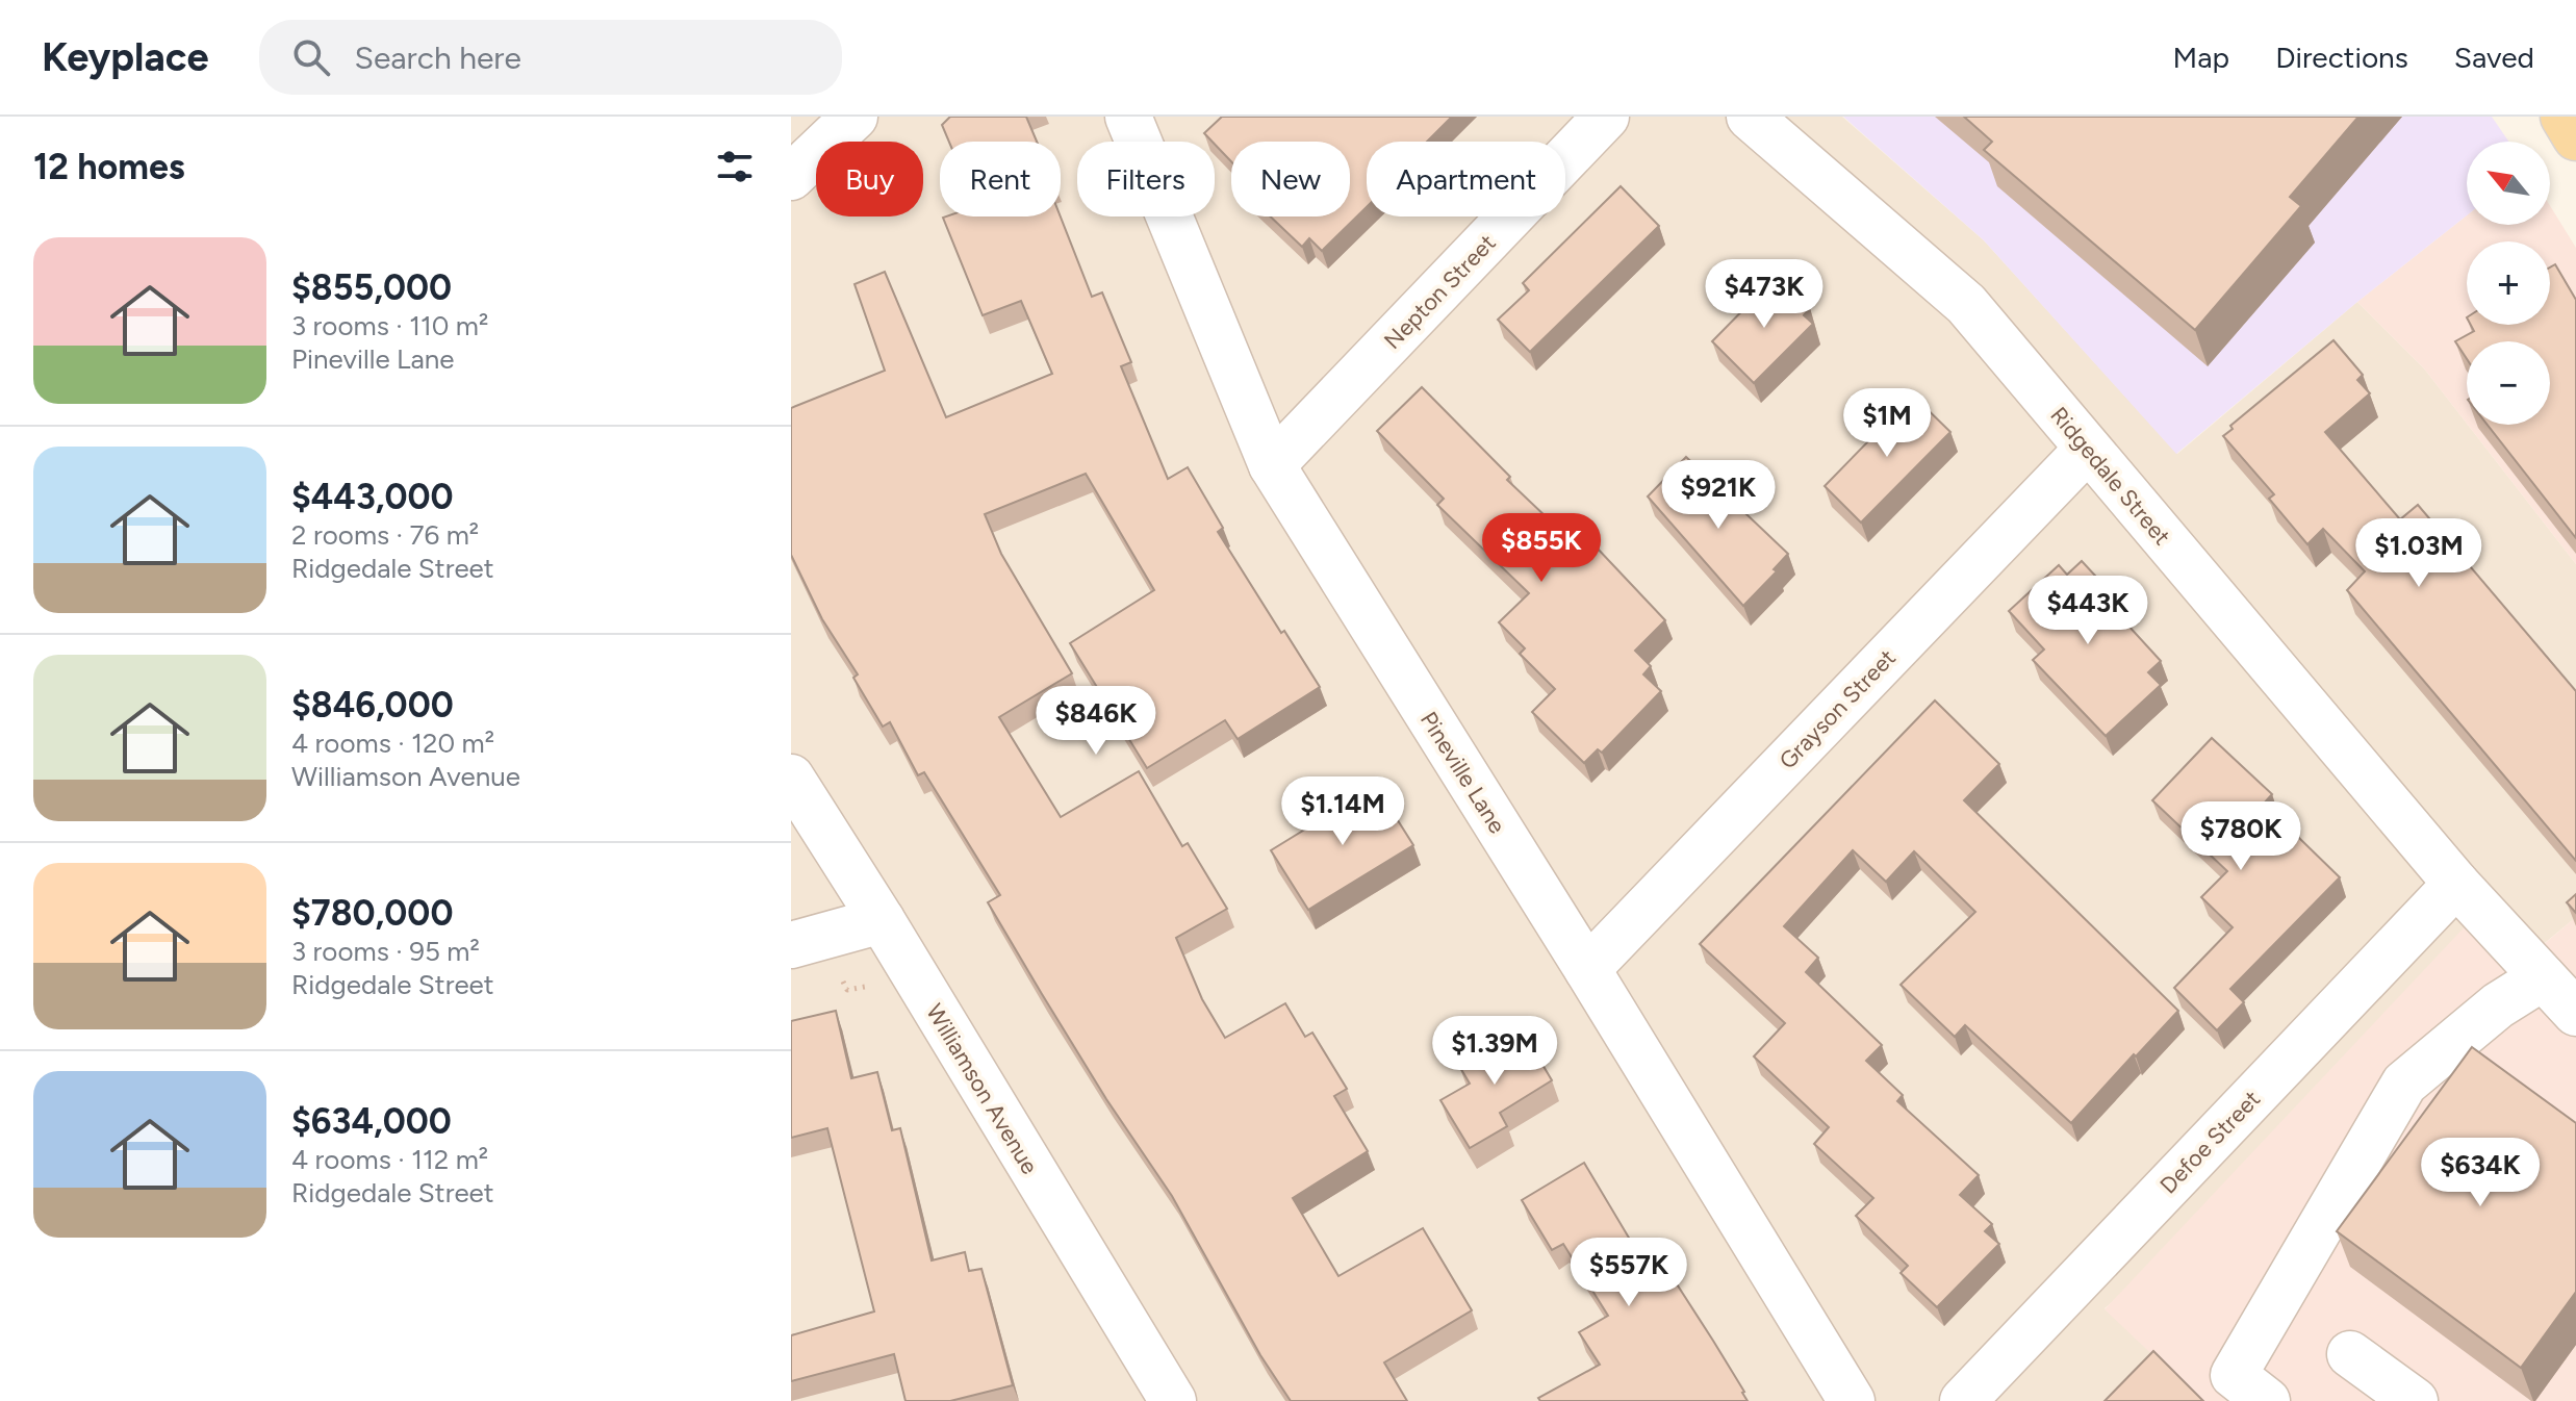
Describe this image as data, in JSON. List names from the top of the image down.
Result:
{
  "streets": {
    "street": [
      "Nepton Street",
      "Ridgedale Street",
      "Grayson Street",
      "Pineville Lane",
      "Williamson Avenue",
      "Defoe Street"
    ]
  },
  "crossings": [
    ["Nepton Street", "Pineville Lane"],
    ["Ridgedale Street", "Grayson Street"],
    ["Ridgedale Street", "Defoe Street"],
    ["Grayson Street", "Pineville Lane"]
  ],
  "north": "top left",
  "page": {
    "header": "Keyplace",
    "search": "Search here",
    "nav": ["Map", "Directions", "Saved"],
    "heading": "12 homes",
    "map_buttons": ["+", "−"],
    "chip": [
      "Buy",
      "Rent",
      "Filters",
      "New",
      "Apartment"
    ],
    "list": [
      {
        "name": "$855,000",
        "note": "3 rooms · 110 m² · Pineville Lane"
      },
      {
        "name": "$443,000",
        "note": "2 rooms · 76 m² · Ridgedale Street"
      },
      {
        "name": "$846,000",
        "note": "4 rooms · 120 m² · Williamson Avenue"
      },
      {
        "name": "$780,000",
        "note": "3 rooms · 95 m² · Ridgedale Street"
      },
      {
        "name": "$634,000",
        "note": "4 rooms · 112 m² · Ridgedale Street"
      }
    ],
    "price": [
      "$473K",
      "$1M",
      "$921K",
      "$855K",
      "$1.03M",
      "$443K",
      "$846K",
      "$1.14M",
      "$780K",
      "$1.39M",
      "$634K",
      "$557K"
    ]
  }
}
